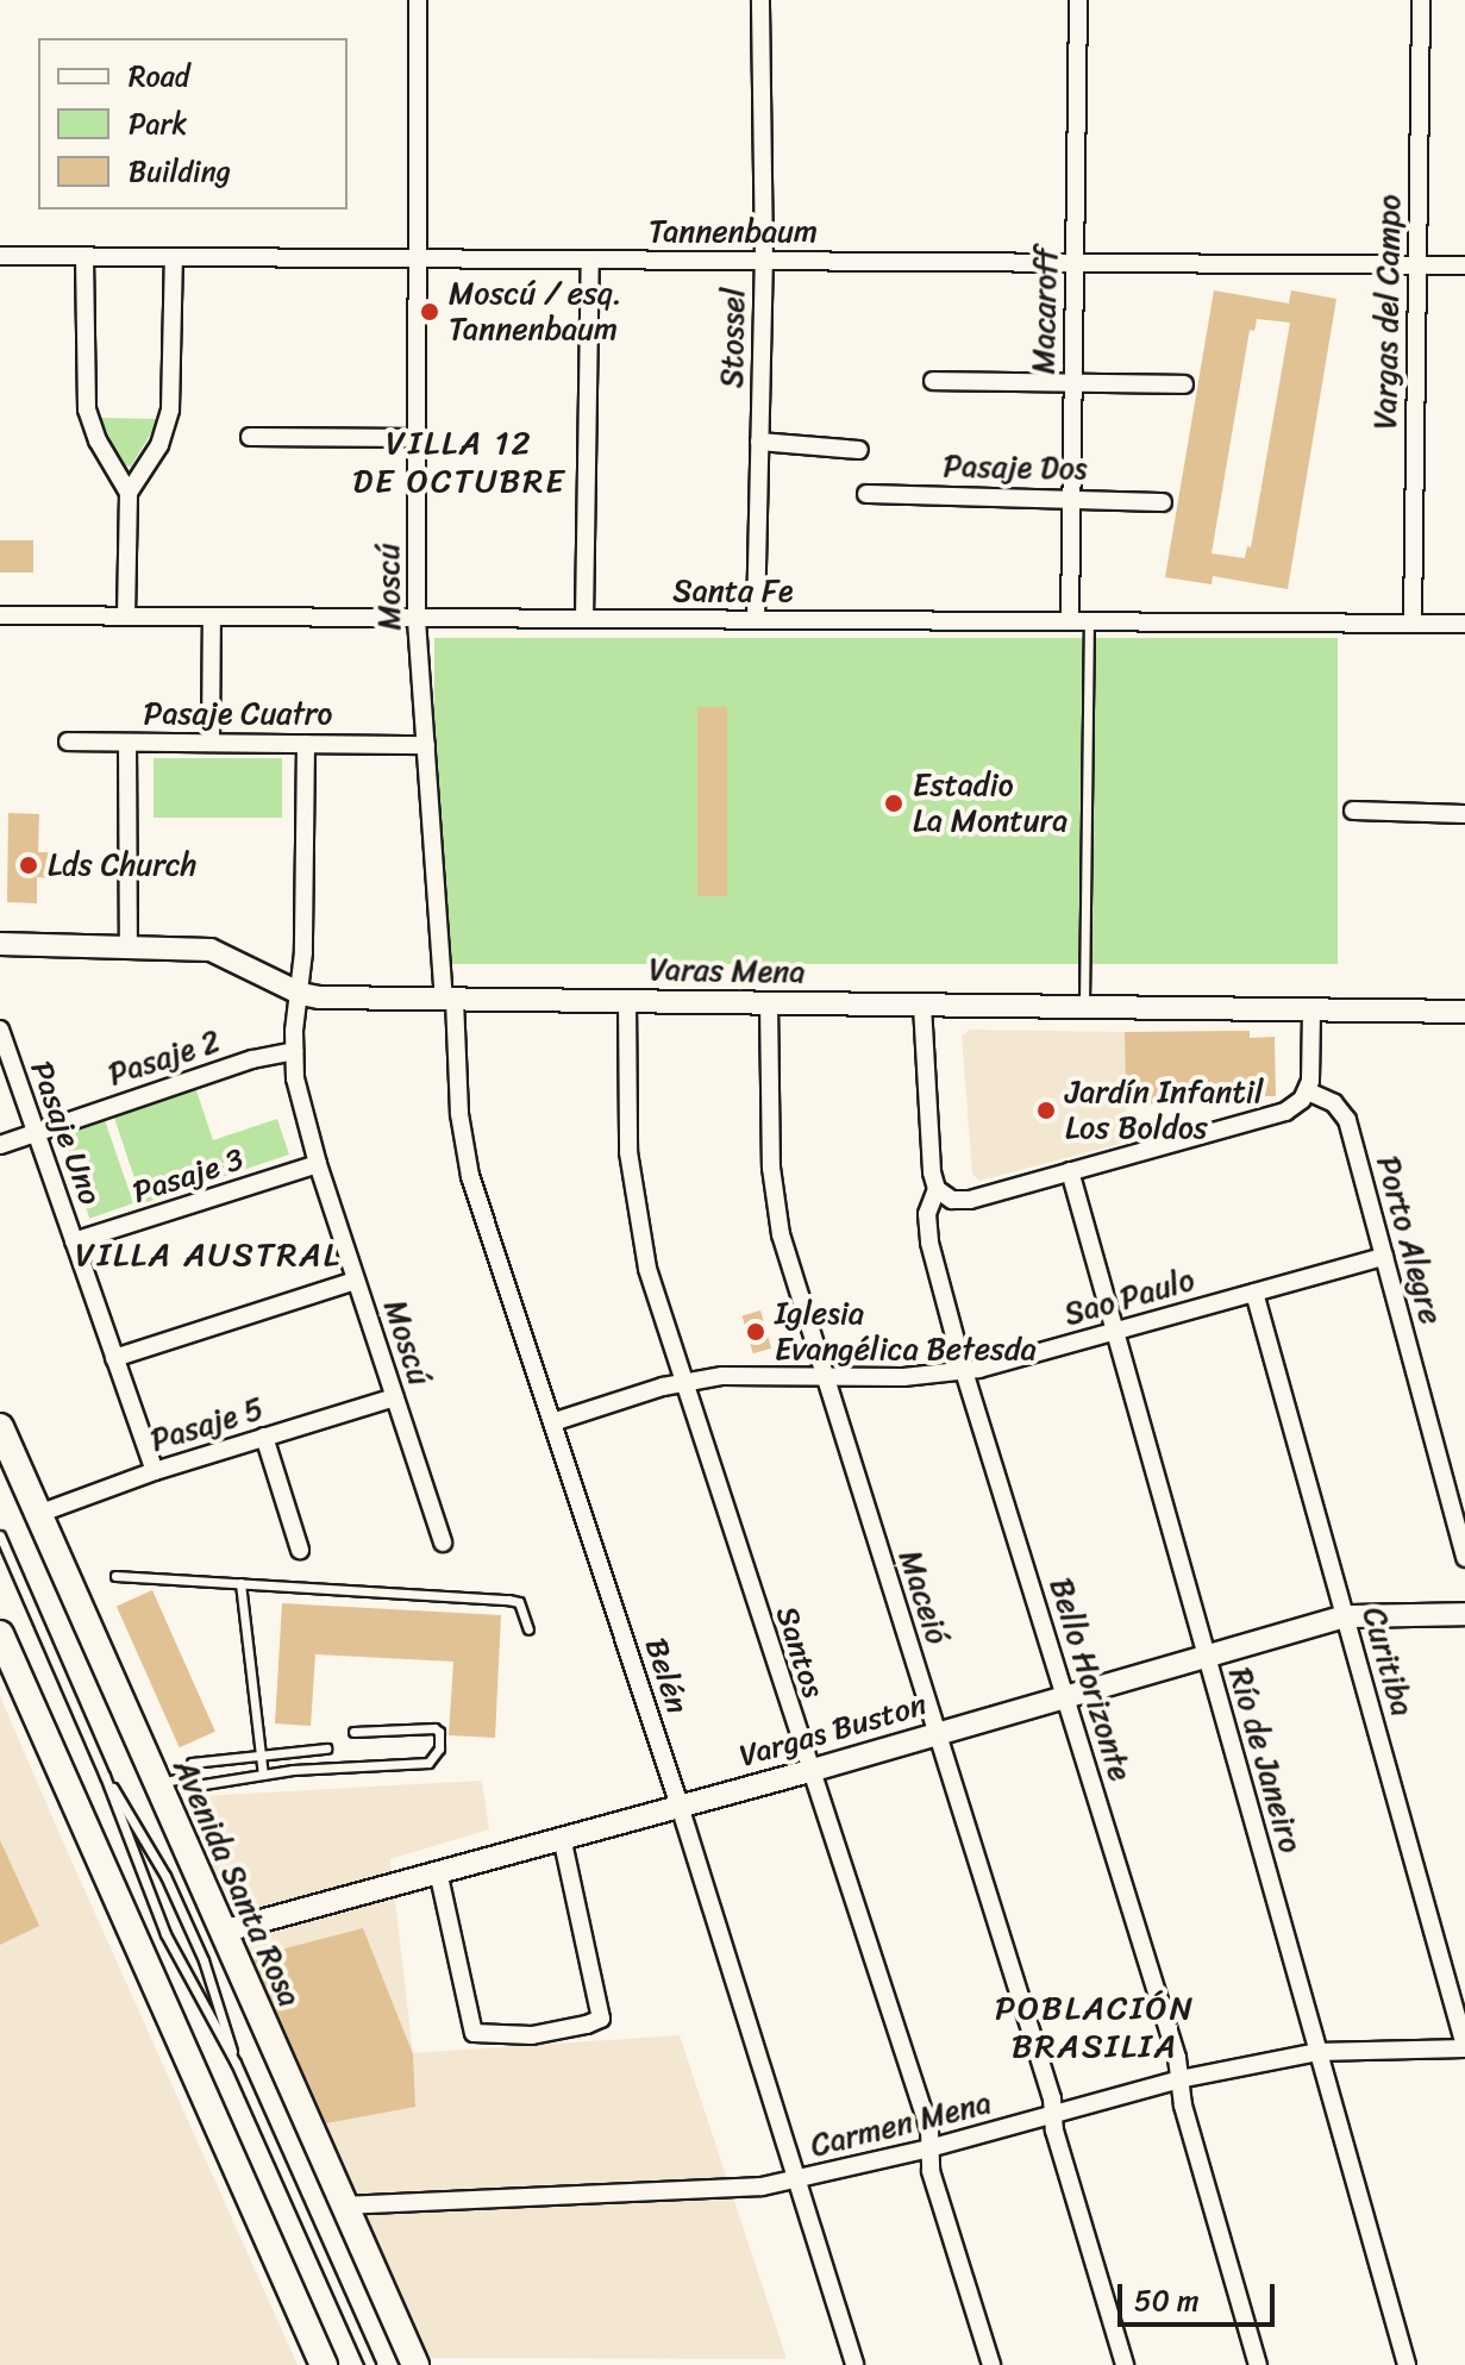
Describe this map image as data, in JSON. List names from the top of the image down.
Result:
{
  "streets": {
    "main road": ["Avenida Santa Rosa"],
    "street": [
      "Tannenbaum",
      "Macaroff",
      "Vargas del Campo",
      "Stossel",
      "Pasaje Dos",
      "Moscú",
      "Santa Fe",
      "Pasaje Cuatro",
      "Varas Mena",
      "Pasaje 2",
      "Pasaje Uno",
      "Pasaje 3",
      "Porto Alegre",
      "Sao Paulo",
      "Pasaje 5",
      "Maceió",
      "Santos",
      "Curitiba",
      "Belén",
      "Bello Horizonte",
      "Vargas Buston",
      "Río de Janeiro",
      "Carmen Mena"
    ]
  },
  "crossings": [
    ["Tannenbaum", "Macaroff"],
    ["Tannenbaum", "Vargas del Campo"],
    ["Tannenbaum", "Stossel"],
    ["Tannenbaum", "Moscú"],
    ["Macaroff", "Pasaje Dos"],
    ["Macaroff", "Santa Fe"],
    ["Vargas del Campo", "Santa Fe"],
    ["Stossel", "Santa Fe"],
    ["Moscú", "Santa Fe"],
    ["Moscú", "Pasaje Cuatro"],
    ["Moscú", "Varas Mena"],
    ["Moscú", "Pasaje 2"],
    ["Moscú", "Pasaje 3"],
    ["Moscú", "Pasaje 5"],
    ["Moscú", "Belén"],
    ["Varas Mena", "Maceió"],
    ["Varas Mena", "Santos"],
    ["Varas Mena", "Belén"],
    ["Varas Mena", "Bello Horizonte"],
    ["Pasaje 2", "Pasaje Uno"],
    ["Pasaje Uno", "Pasaje 3"],
    ["Pasaje Uno", "Pasaje 5"],
    ["Porto Alegre", "Sao Paulo"],
    ["Sao Paulo", "Maceió"],
    ["Sao Paulo", "Santos"],
    ["Sao Paulo", "Curitiba"],
    ["Sao Paulo", "Belén"],
    ["Sao Paulo", "Bello Horizonte"],
    ["Sao Paulo", "Río de Janeiro"],
    ["Pasaje 5", "Avenida Santa Rosa"],
    ["Maceió", "Vargas Buston"],
    ["Maceió", "Carmen Mena"],
    ["Santos", "Vargas Buston"],
    ["Santos", "Carmen Mena"],
    ["Curitiba", "Vargas Buston"],
    ["Curitiba", "Carmen Mena"],
    ["Belén", "Vargas Buston"],
    ["Belén", "Carmen Mena"],
    ["Bello Horizonte", "Vargas Buston"],
    ["Bello Horizonte", "Carmen Mena"],
    ["Vargas Buston", "Río de Janeiro"],
    ["Vargas Buston", "Avenida Santa Rosa"],
    ["Río de Janeiro", "Carmen Mena"],
    ["Avenida Santa Rosa", "Carmen Mena"]
  ],
  "districts": ["VILLA 12 DE OCTUBRE", "VILLA AUSTRAL", "POBLACIÓN BRASILIA"],
  "places": [
    "Moscú / esq. Tannenbaum",
    "Estadio La Montura",
    "Lds Church",
    "Jardín Infantil Los Boldos",
    "Iglesia Evangélica Betesda"
  ],
  "legend": ["Road", "Park", "Building"],
  "scale_bar": "50 m"
}
